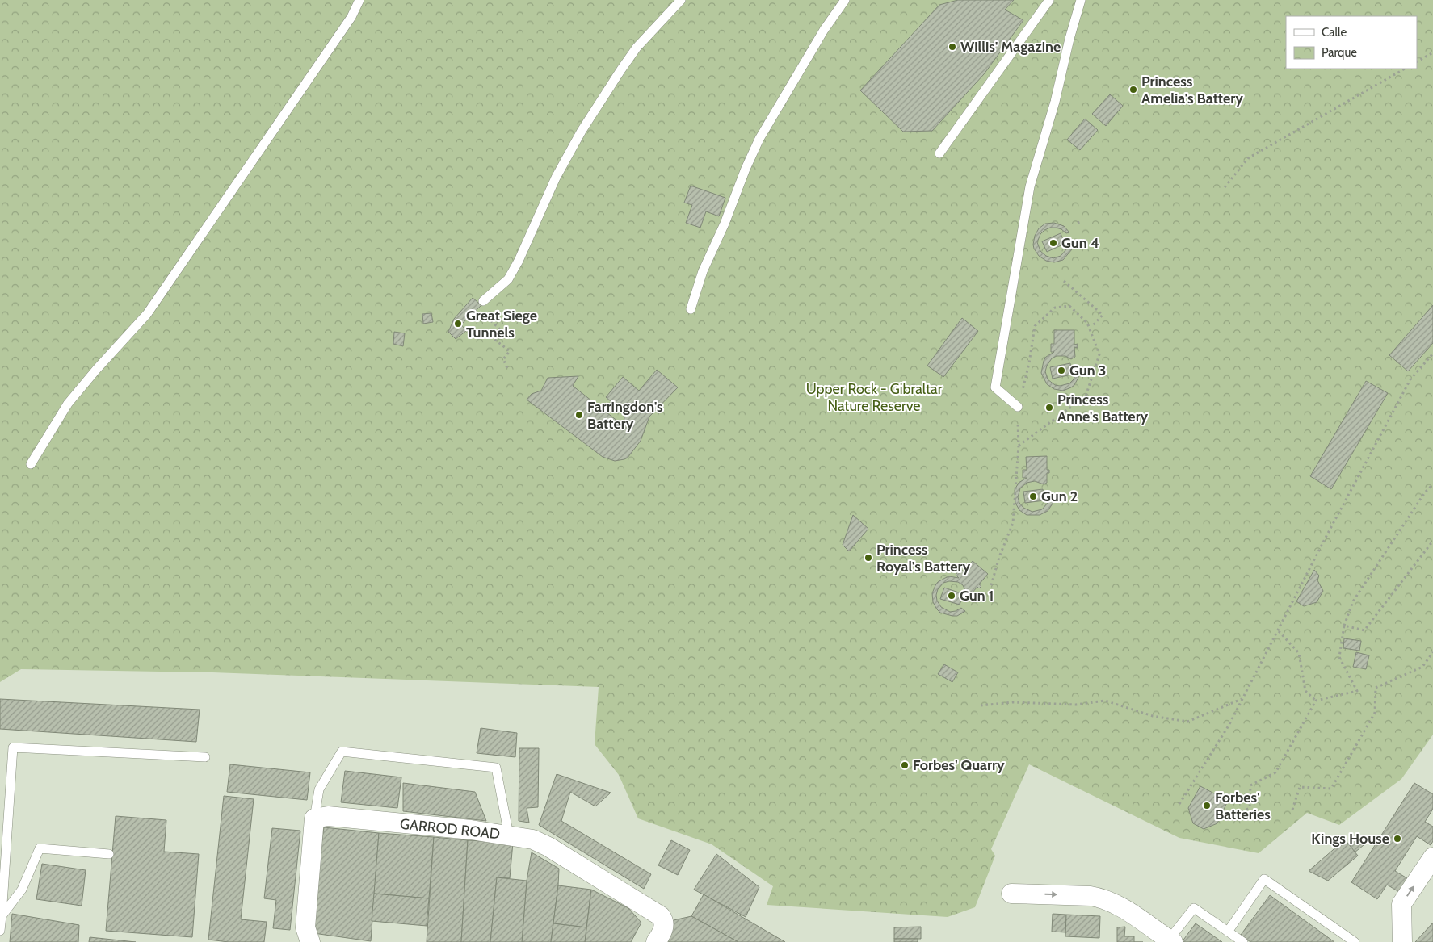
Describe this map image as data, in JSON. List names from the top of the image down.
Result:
{
  "streets": {
    "street": ["GARROD ROAD"]
  },
  "parks": ["Upper Rock - Gibraltar Nature Reserve"],
  "places": [
    "Willis' Magazine",
    "Princess Amelia's Battery",
    "Gun 4",
    "Great Siege Tunnels",
    "Gun 3",
    "Princess Anne's Battery",
    "Farringdon's Battery",
    "Gun 2",
    "Princess Royal's Battery",
    "Gun 1",
    "Forbes' Quarry",
    "Forbes' Batteries",
    "Kings House"
  ],
  "legend": ["Calle", "Parque"]
}
